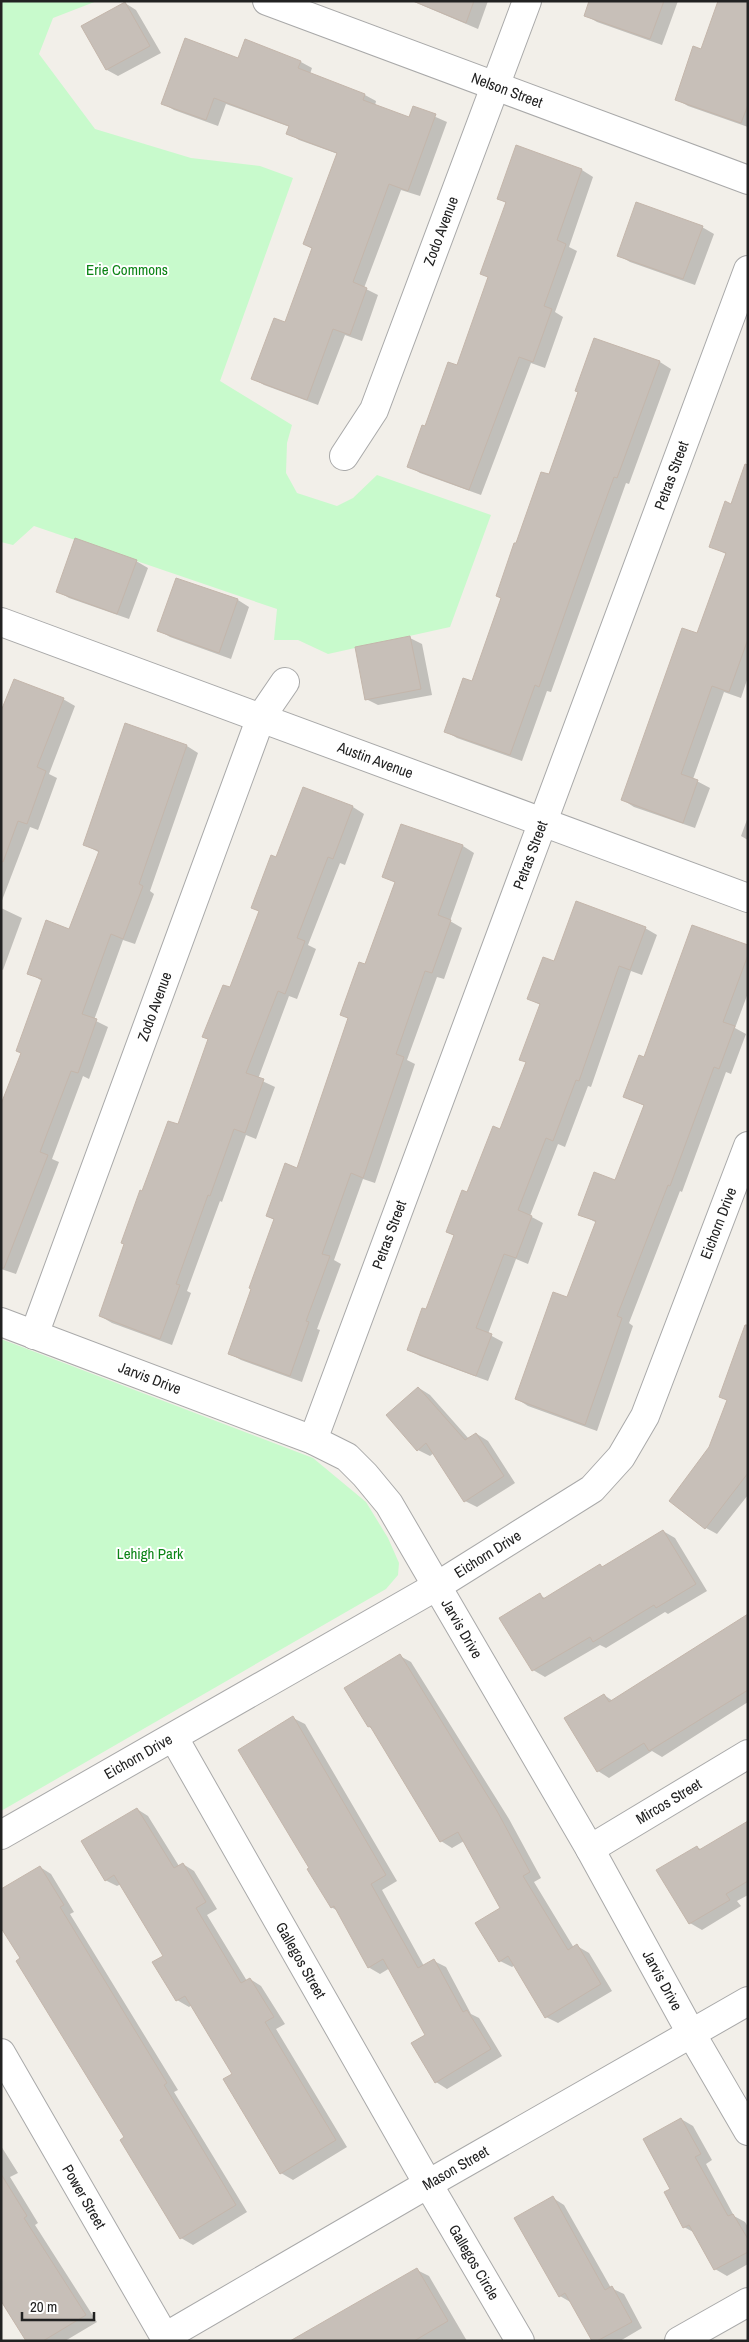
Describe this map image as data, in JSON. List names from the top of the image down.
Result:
{
  "streets": {
    "street": [
      "Nelson Street",
      "Zodo Avenue",
      "Petras Street",
      "Austin Avenue",
      "Eichorn Drive",
      "Jarvis Drive",
      "Mircos Street",
      "Gallegos Street",
      "Mason Street",
      "Power Street",
      "Gallegos Circle"
    ]
  },
  "crossings": [
    ["Nelson Street", "Zodo Avenue"],
    ["Zodo Avenue", "Austin Avenue"],
    ["Zodo Avenue", "Jarvis Drive"],
    ["Petras Street", "Austin Avenue"],
    ["Petras Street", "Jarvis Drive"],
    ["Eichorn Drive", "Jarvis Drive"],
    ["Eichorn Drive", "Gallegos Street"],
    ["Jarvis Drive", "Mircos Street"],
    ["Jarvis Drive", "Mason Street"],
    ["Gallegos Street", "Mason Street"],
    ["Gallegos Street", "Gallegos Circle"],
    ["Mason Street", "Power Street"],
    ["Mason Street", "Gallegos Circle"]
  ],
  "parks": ["Erie Commons", "Lehigh Park"],
  "scale_bar": "20 m"
}
